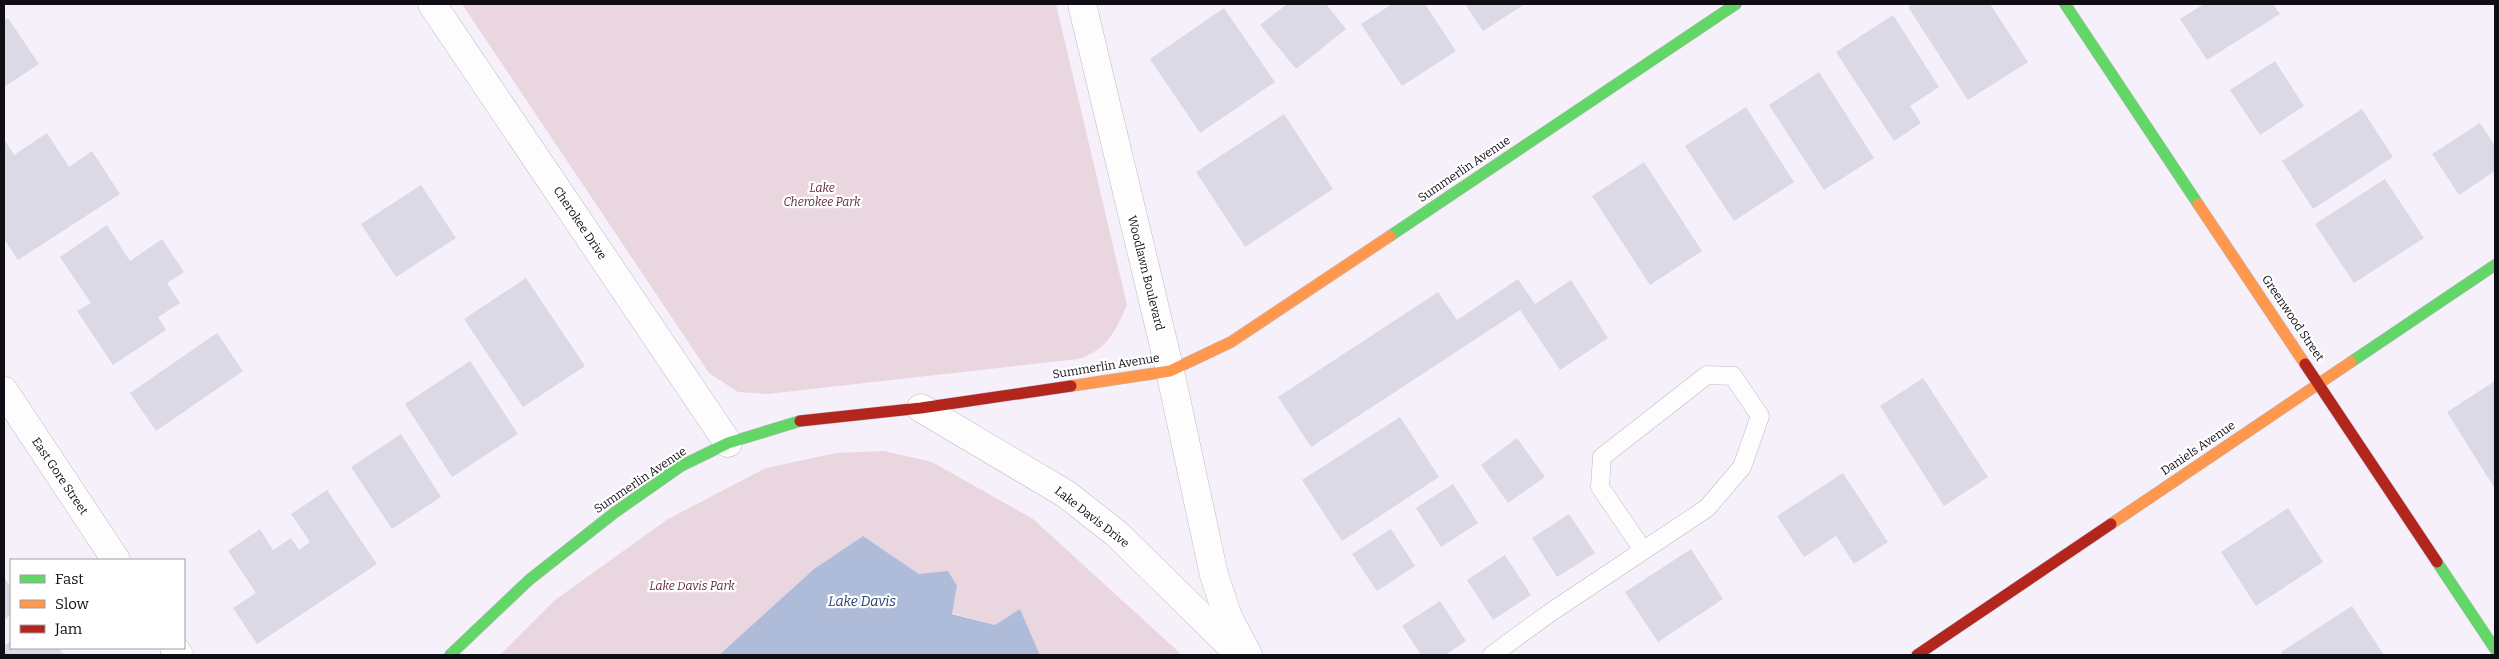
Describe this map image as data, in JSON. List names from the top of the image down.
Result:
{
  "streets": {
    "street": [
      "Summerlin Avenue",
      "Cherokee Drive",
      "Woodlawn Boulevard",
      "Greenwood Street",
      "Daniels Avenue",
      "East Gore Street",
      "Lake Davis Drive"
    ]
  },
  "crossings": [
    ["Summerlin Avenue", "Cherokee Drive"],
    ["Summerlin Avenue", "Woodlawn Boulevard"],
    ["Summerlin Avenue", "Lake Davis Drive"],
    ["Greenwood Street", "Daniels Avenue"]
  ],
  "water": ["Lake Davis"],
  "parks": ["Lake Cherokee Park", "Lake Davis Park"],
  "legend": ["Fast", "Slow", "Jam"]
}
